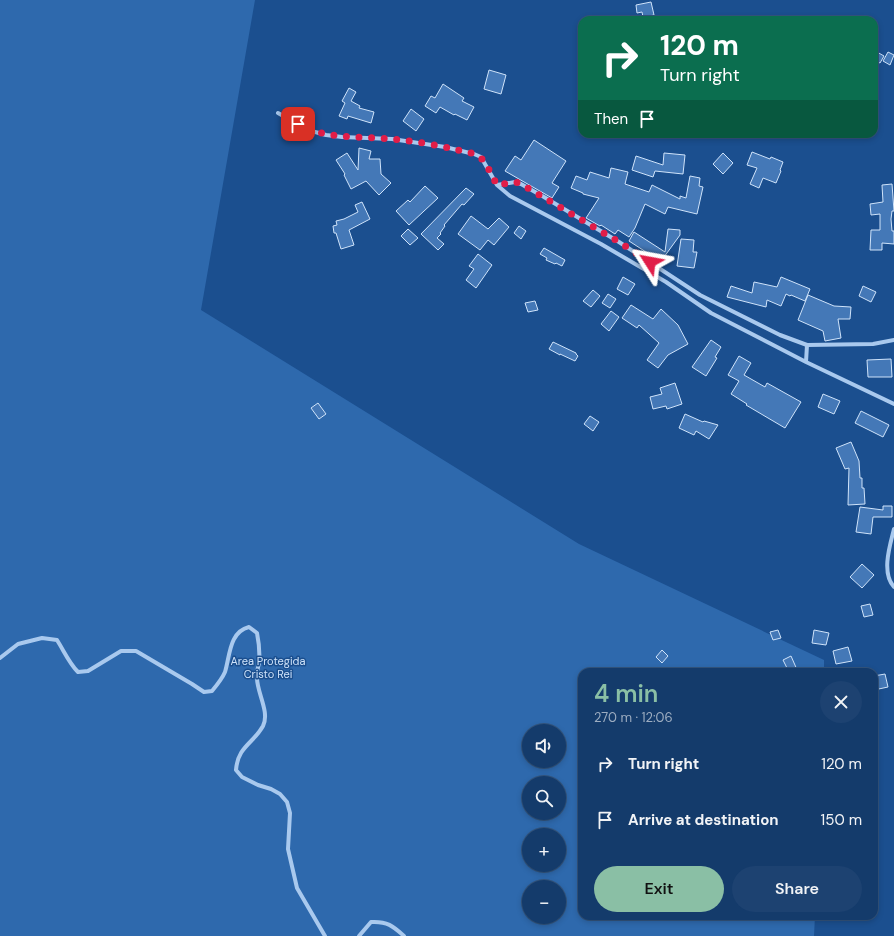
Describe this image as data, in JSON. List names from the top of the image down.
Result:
{
  "parks": ["Area Protegida Cristo Rei"],
  "page": {
    "turn": ["120 m", "Turn right"],
    "then": "Then",
    "heading": ["4 min", "270 m · 12:06"],
    "map_buttons": ["+", "−"],
    "list": [
      {
        "name": "Turn right",
        "value": "120 m"
      },
      {
        "name": "Arrive at destination",
        "value": "150 m"
      }
    ],
    "buttons": ["Exit", "Share"]
  }
}
